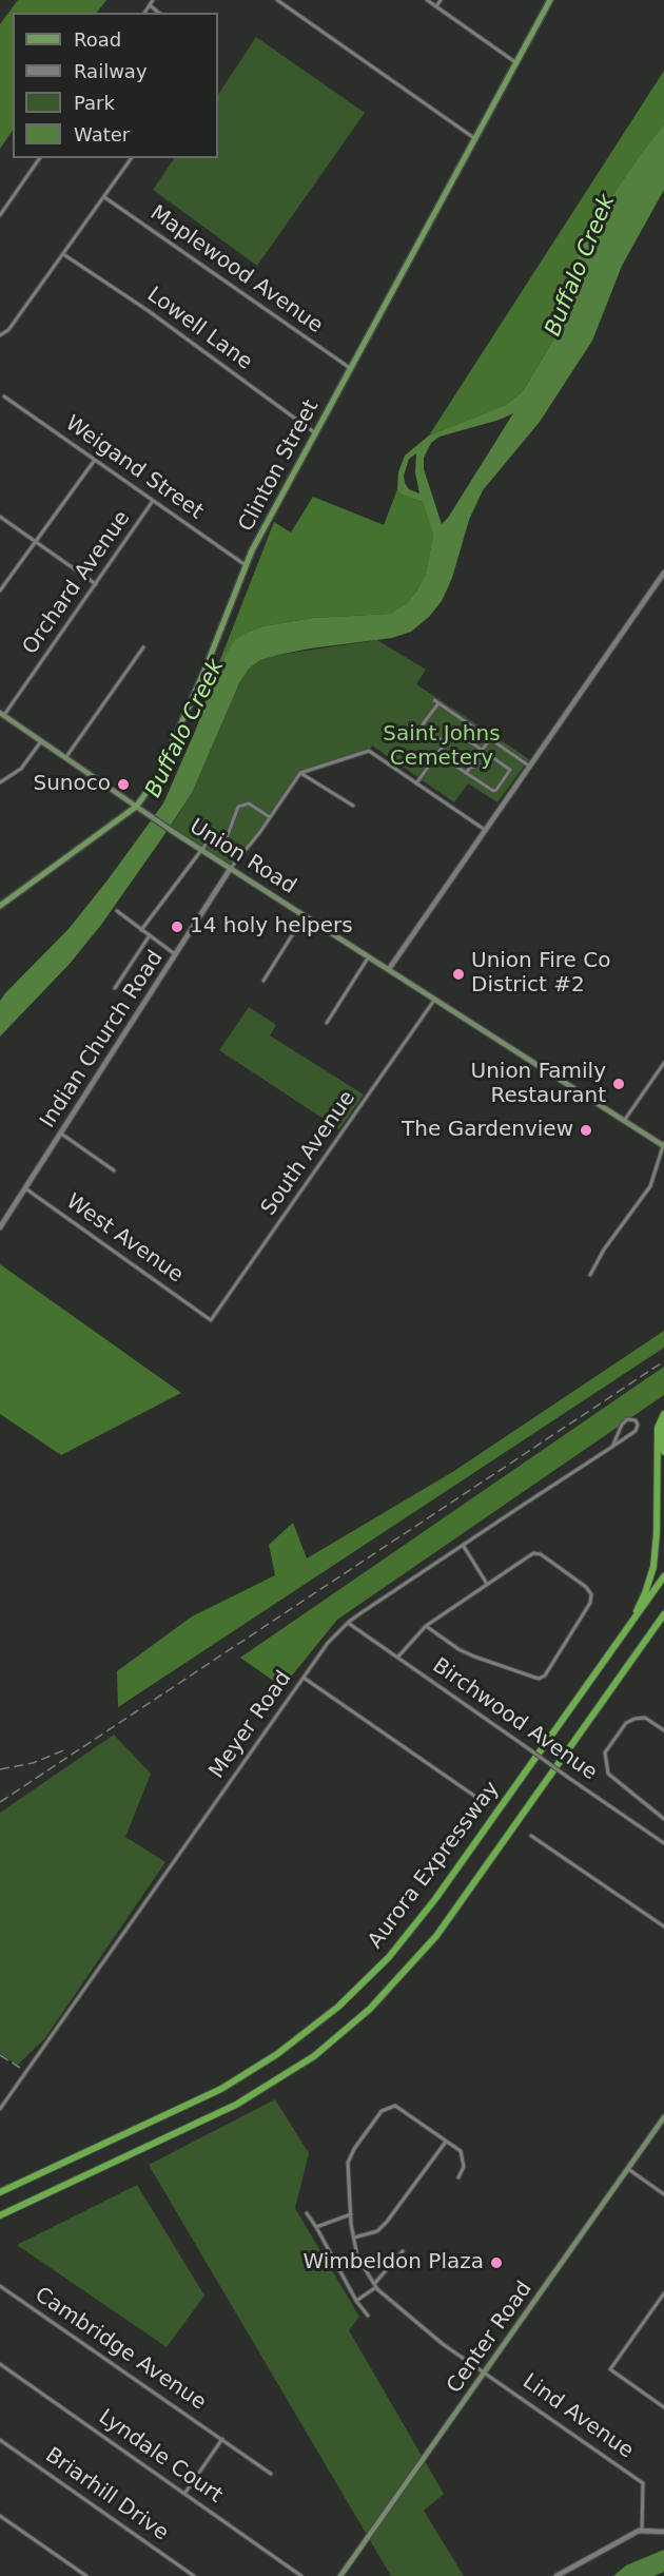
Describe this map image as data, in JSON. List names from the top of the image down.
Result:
{
  "streets": {
    "highway": ["Aurora Expressway"],
    "main road": ["Clinton Street", "Union Road", "Center Road"],
    "street": [
      "Maplewood Avenue",
      "Lowell Lane",
      "Weigand Street",
      "Orchard Avenue",
      "Indian Church Road",
      "South Avenue",
      "West Avenue",
      "Birchwood Avenue",
      "Meyer Road",
      "Cambridge Avenue",
      "Lind Avenue",
      "Lyndale Court",
      "Briarhill Drive"
    ]
  },
  "crossings": [
    ["Maplewood Avenue", "Clinton Street"],
    ["Lowell Lane", "Clinton Street"],
    ["Clinton Street", "Weigand Street"],
    ["Clinton Street", "Union Road"],
    ["Weigand Street", "Orchard Avenue"],
    ["Orchard Avenue", "Union Road"],
    ["Union Road", "Indian Church Road"],
    ["Union Road", "South Avenue"],
    ["Indian Church Road", "West Avenue"],
    ["South Avenue", "West Avenue"],
    ["Birchwood Avenue", "Meyer Road"],
    ["Center Road", "Lind Avenue"]
  ],
  "water": ["Buffalo Creek"],
  "parks": ["Saint Johns Cemetery"],
  "places": [
    "Sunoco",
    "14 holy helpers",
    "Union Fire Co District #2",
    "Union Family Restaurant",
    "The Gardenview",
    "Wimbeldon Plaza"
  ],
  "legend": [
    "Road",
    "Railway",
    "Park",
    "Water"
  ]
}
